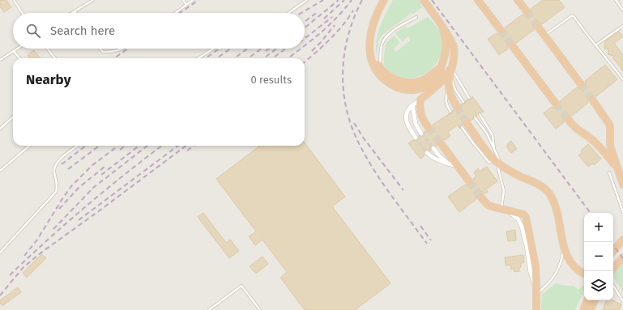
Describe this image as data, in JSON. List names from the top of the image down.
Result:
{
  "page": {
    "search": "Search here",
    "heading": ["Nearby", "0 results"],
    "map_buttons": ["+", "−"]
  }
}
